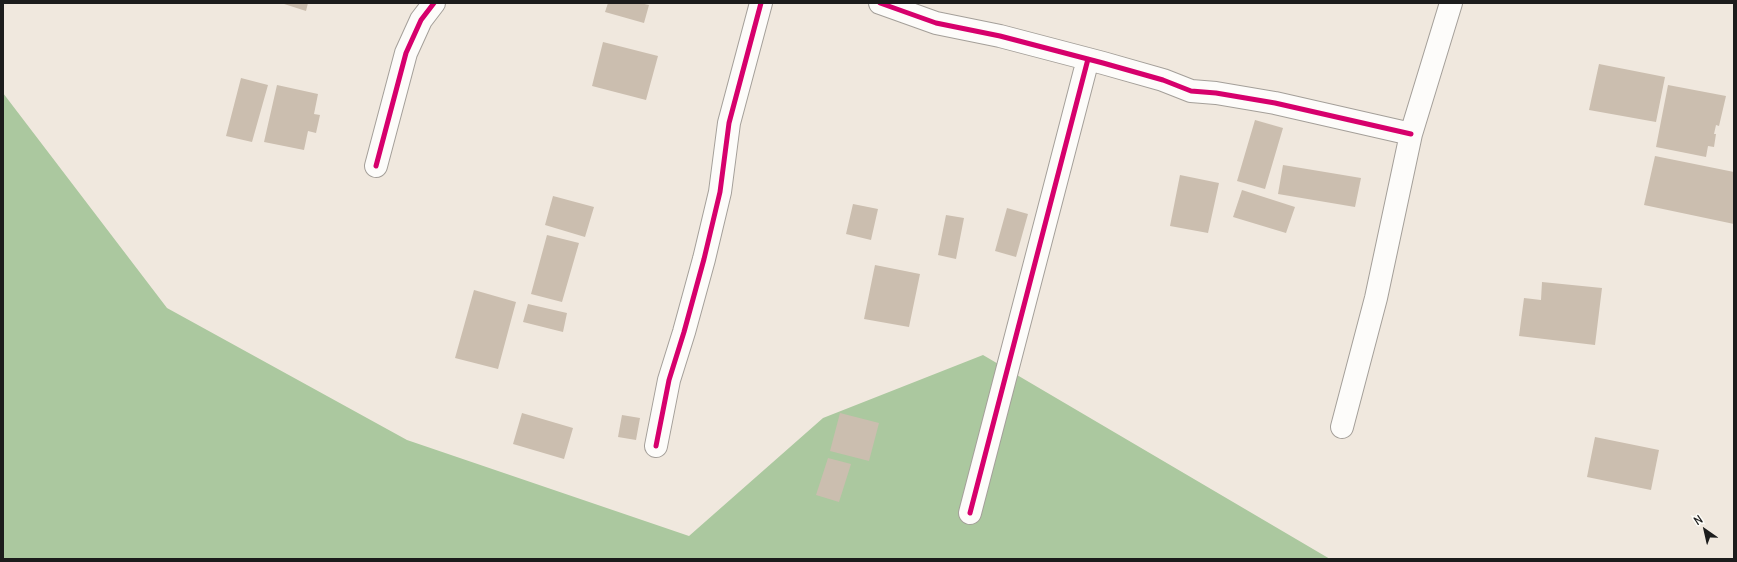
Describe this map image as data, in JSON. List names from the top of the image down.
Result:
{
  "north": "top left"
}
